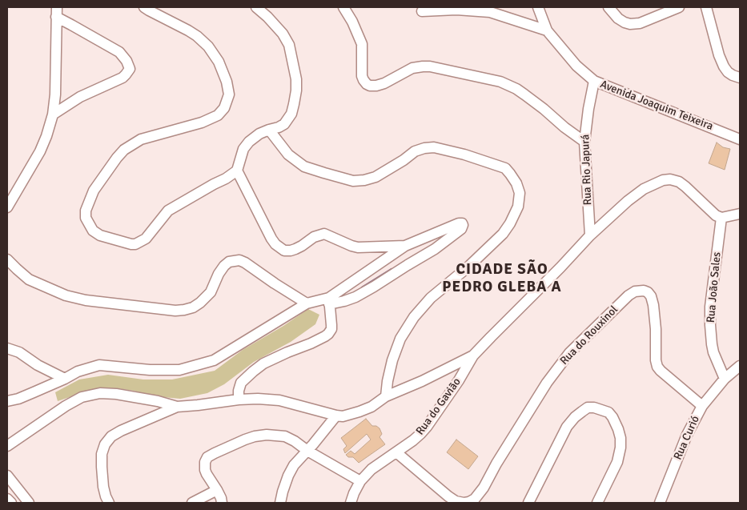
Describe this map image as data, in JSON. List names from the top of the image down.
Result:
{
  "streets": {
    "street": [
      "Avenida Joaquim Teixeira",
      "Rua Rio Japurá",
      "Rua João Sales",
      "Rua do Rouxinol",
      "Rua do Gavião",
      "Rua Curió"
    ]
  },
  "crossings": [
    ["Avenida Joaquim Teixeira", "Rua Rio Japurá"],
    ["Rua João Sales", "Rua Curió"],
    ["Rua do Rouxinol", "Rua do Gavião"],
    ["Rua do Rouxinol", "Rua Curió"]
  ],
  "districts": ["CIDADE SÃO PEDRO GLEBA A"]
}
